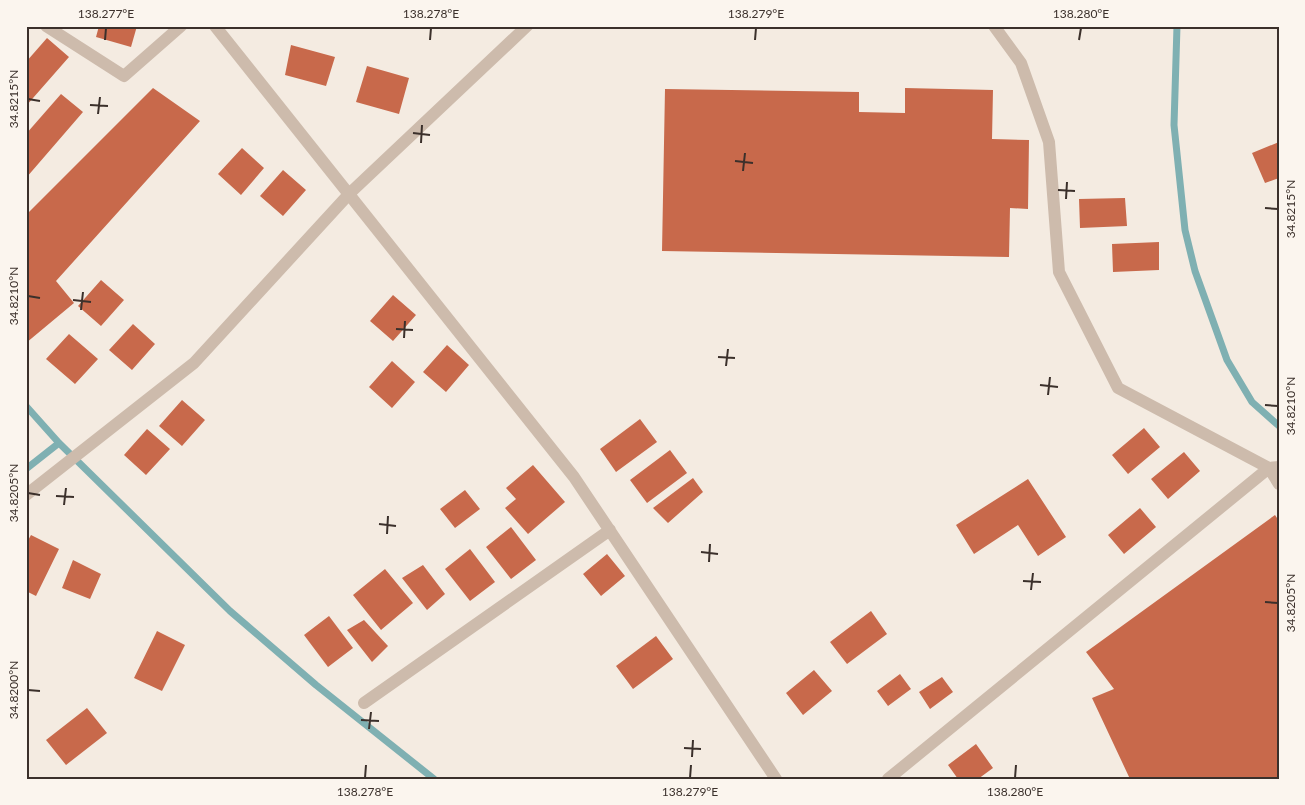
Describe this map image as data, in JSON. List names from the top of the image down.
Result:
{
  "coordinates": [
    "138.277°E",
    "138.278°E",
    "138.279°E",
    "138.280°E",
    "34.8215°N",
    "34.8210°N",
    "34.8205°N",
    "34.8200°N"
  ]
}
